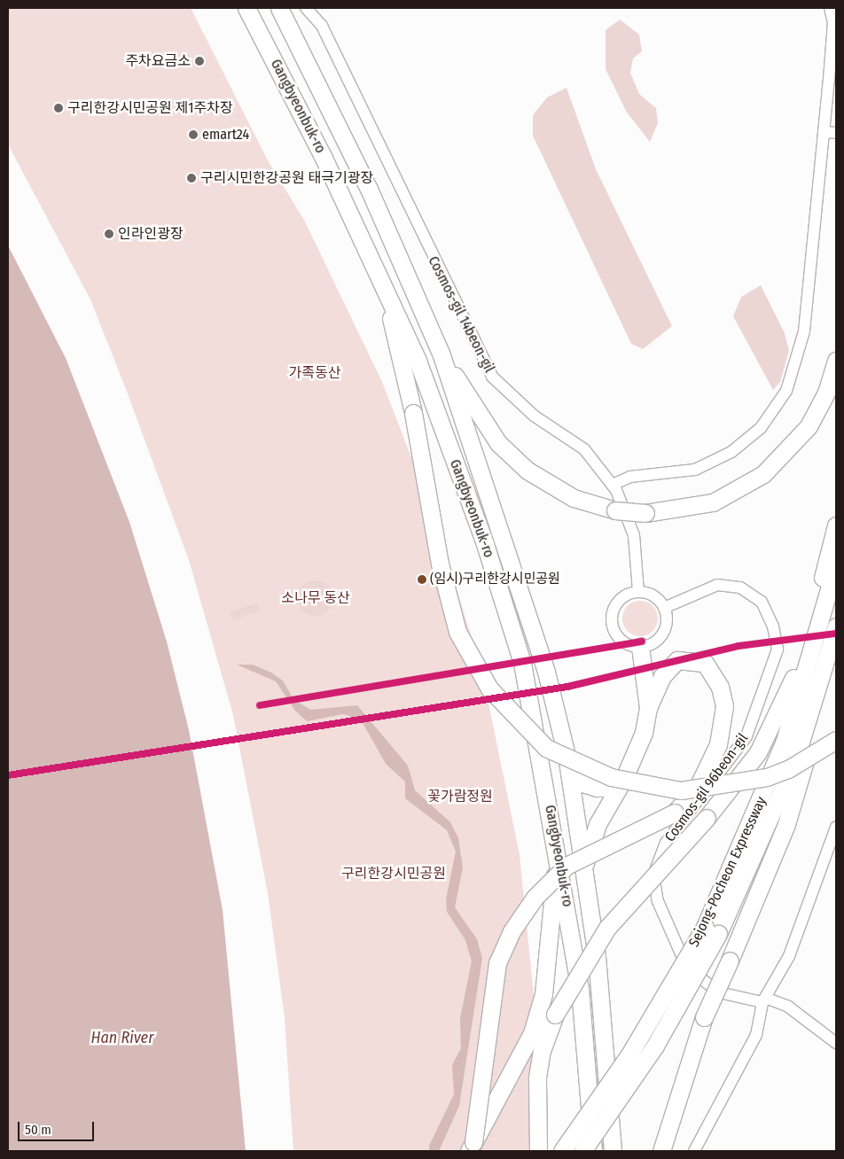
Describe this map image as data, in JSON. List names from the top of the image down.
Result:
{
  "streets": {
    "highway": ["Gangbyeonbuk-ro", "Sejong-Pocheon Expressway"],
    "street": ["Cosmos-gil 14beon-gil", "Cosmos-gil 96beon-gil"]
  },
  "crossings": [
    ["Cosmos-gil 14beon-gil", "Cosmos-gil 96beon-gil"]
  ],
  "water": ["Han River"],
  "parks": [
    "가족동산",
    "소나무 동산",
    "꽃가람정원",
    "구리한강시민공원"
  ],
  "places": [
    "주차요금소",
    "구리한강시민공원 제1주차장",
    "emart24",
    "구리시민한강공원 태극기광장",
    "인라인광장",
    "(임시)구리한강시민공원"
  ],
  "scale_bar": "50 m"
}
